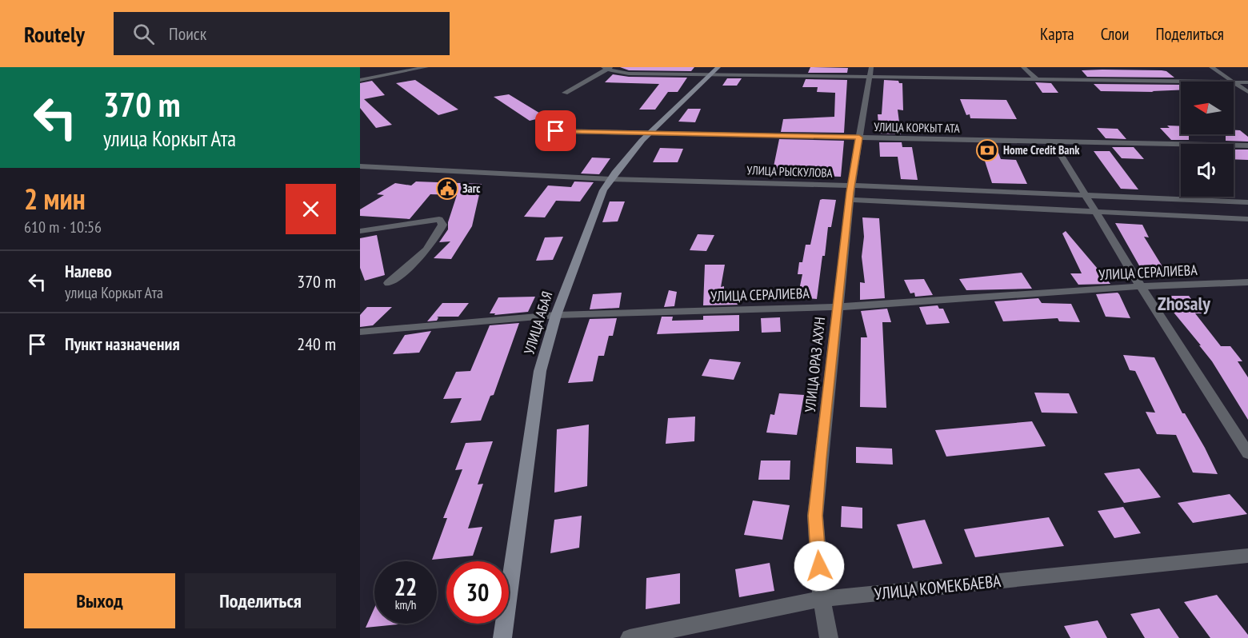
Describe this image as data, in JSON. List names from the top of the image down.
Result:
{
  "streets": {
    "street": [
      "УЛИЦА КОРКЫТ АТА",
      "УЛИЦА РЫСКУЛОВА",
      "УЛИЦА СЕРАЛИЕВА",
      "УЛИЦА АБАЯ",
      "УЛИЦА ОРАЗ АХУН",
      "УЛИЦА КОМЕКБАЕВА"
    ]
  },
  "crossings": [
    ["УЛИЦА КОРКЫТ АТА", "УЛИЦА АБАЯ"],
    ["УЛИЦА КОРКЫТ АТА", "УЛИЦА ОРАЗ АХУН"],
    ["УЛИЦА РЫСКУЛОВА", "УЛИЦА АБАЯ"],
    ["УЛИЦА РЫСКУЛОВА", "УЛИЦА ОРАЗ АХУН"],
    ["УЛИЦА СЕРАЛИЕВА", "УЛИЦА АБАЯ"],
    ["УЛИЦА СЕРАЛИЕВА", "УЛИЦА ОРАЗ АХУН"],
    ["УЛИЦА ОРАЗ АХУН", "УЛИЦА КОМЕКБАЕВА"]
  ],
  "districts": ["Zhosaly"],
  "places": {
    "bank": ["Home Credit Bank"],
    "public building": ["Загс"]
  },
  "north": "left",
  "page": {
    "header": "Routely",
    "search": "Поиск",
    "nav": ["Карта", "Слои", "Поделиться"],
    "turn": ["370 m", "улица Коркыт Ата"],
    "heading": ["2 мин", "610 m · 10:56"],
    "list": [
      {
        "name": "Налево",
        "note": "улица Коркыт Ата",
        "value": "370 m"
      },
      {
        "name": "Пункт назначения",
        "value": "240 m"
      }
    ],
    "speed": "22 km/h",
    "limit": "30",
    "buttons": ["Выход", "Поделиться"]
  }
}
